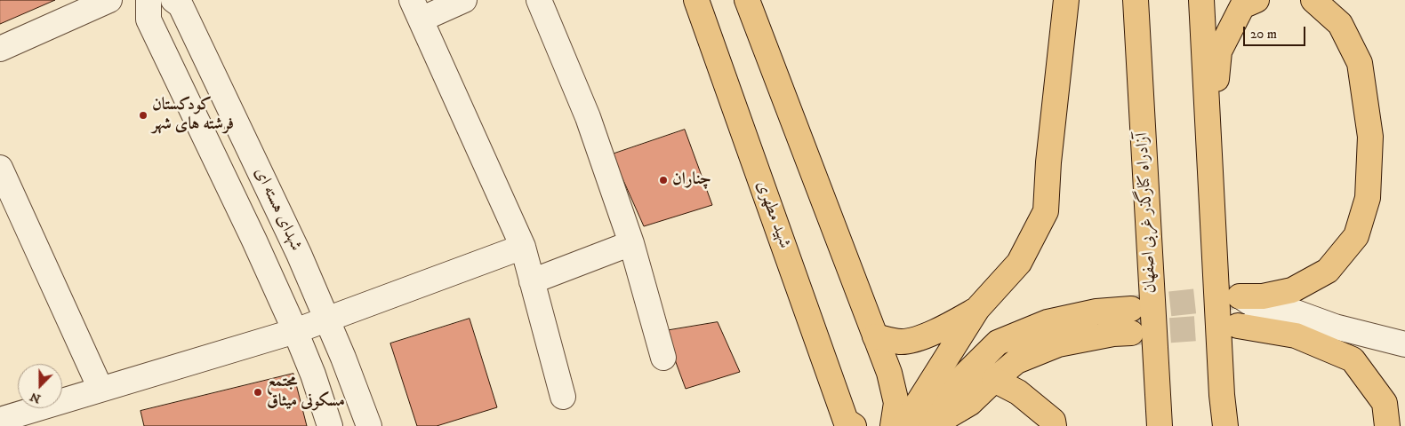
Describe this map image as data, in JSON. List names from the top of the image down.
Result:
{
  "streets": {
    "main road": ["آزادراه کنارگذر غربی اصفهان", "شهید مطهری"],
    "street": ["شهدای هسته ای"]
  },
  "places": ["کودکستان فرشته های شهر", "چناران", "مجتمع مسکونی میثاق"],
  "scale_bar": "20 m",
  "north": "bottom"
}
